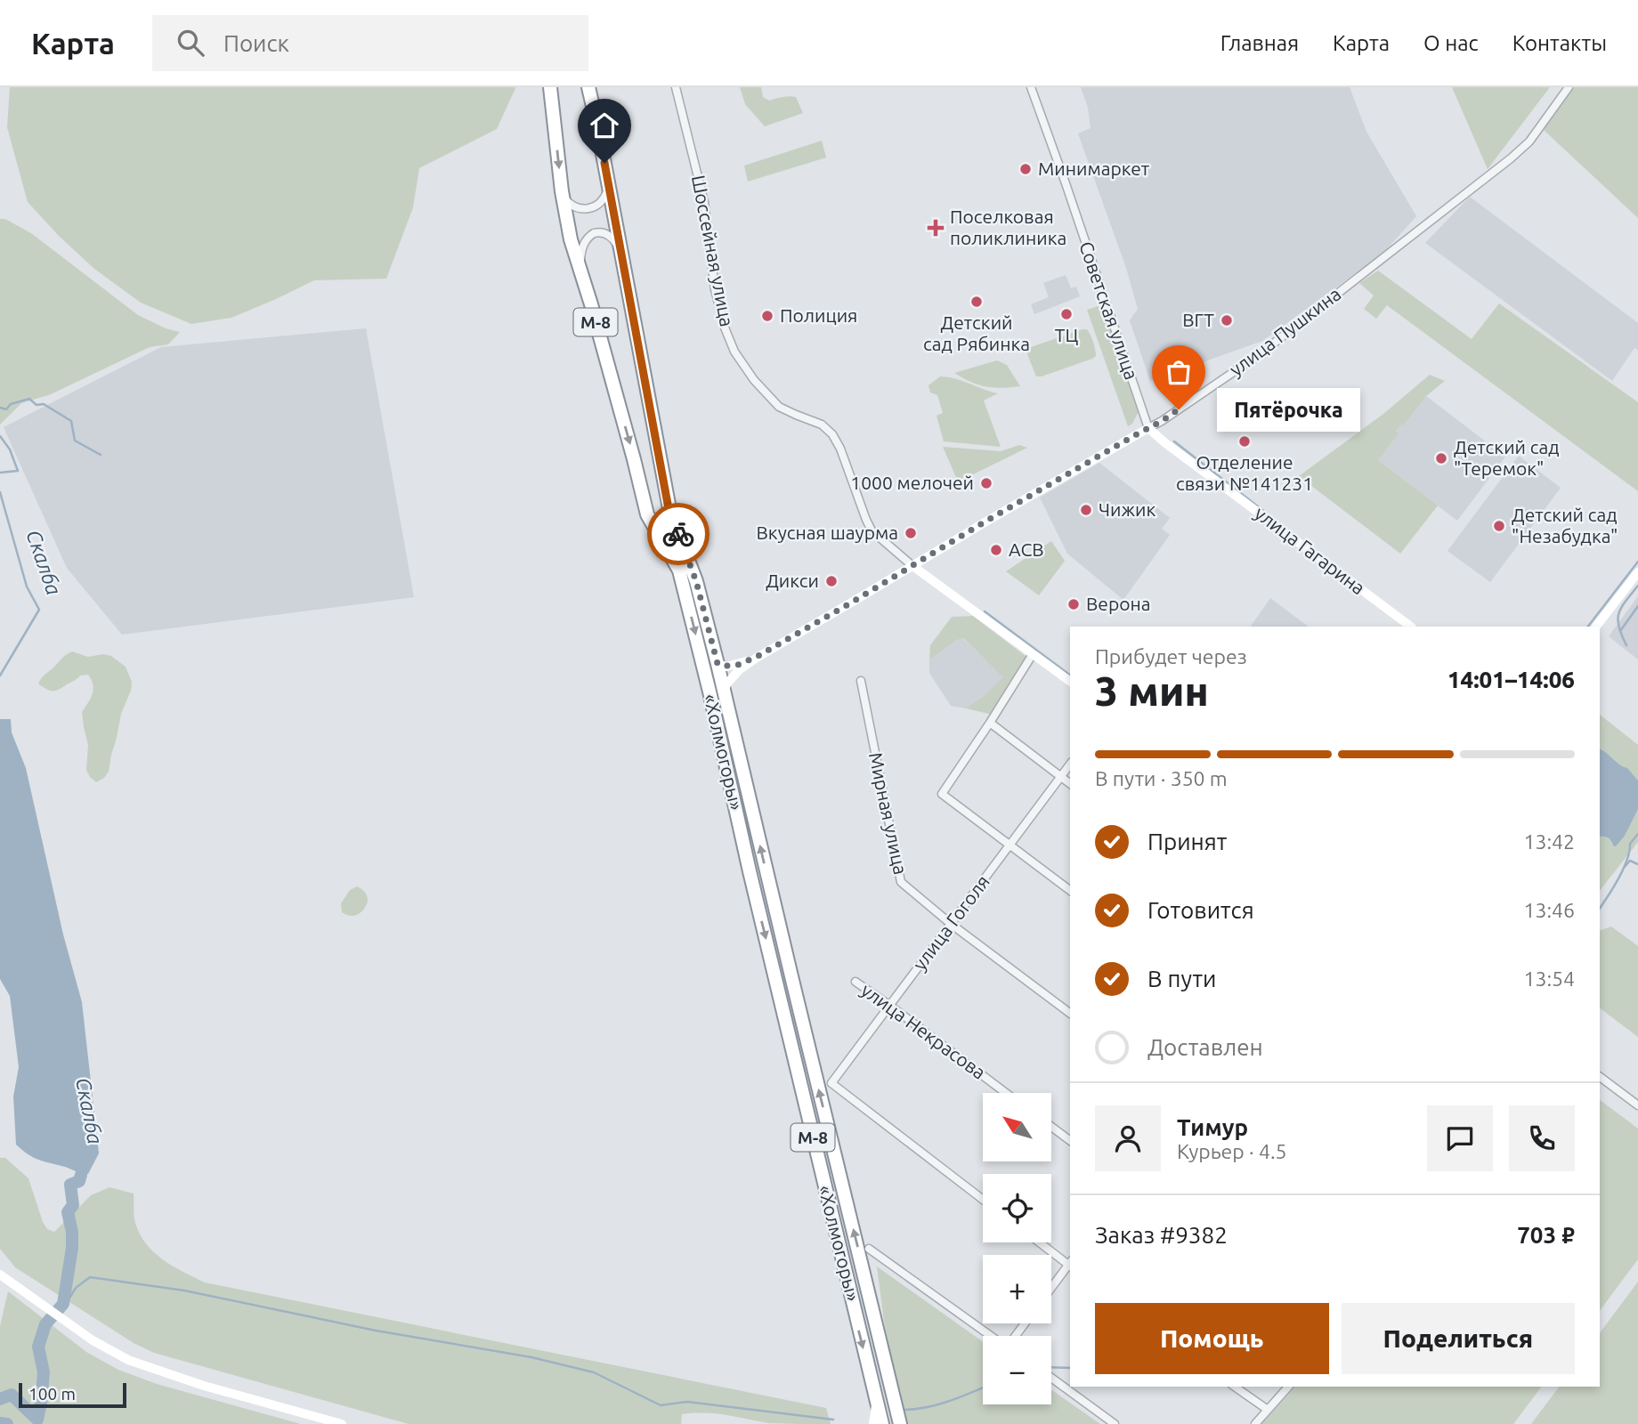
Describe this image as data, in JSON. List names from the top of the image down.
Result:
{
  "streets": {
    "highway": ["М-8", "«Холмогоры»"],
    "street": [
      "Шоссейная улица",
      "Советская улица",
      "улица Пушкина",
      "улица Гагарина",
      "Мирная улица",
      "улица Гоголя",
      "улица Некрасова"
    ]
  },
  "crossings": [
    ["Шоссейная улица", "улица Пушкина"],
    ["Советская улица", "улица Пушкина"],
    ["Советская улица", "улица Гагарина"],
    ["улица Пушкина", "улица Гагарина"],
    ["Мирная улица", "улица Гоголя"],
    ["улица Гоголя", "улица Некрасова"]
  ],
  "water": ["Скалба"],
  "places": {
    "other": [
      "Минимаркет",
      "Детский сад Рябинка",
      "ТЦ",
      "Полиция",
      "ВГТ",
      "Пятёрочка",
      "Отделение связи №141231",
      "Детский сад \"Теремок\"",
      "1000 мелочей",
      "Чижик",
      "Детский сад \"Незабудка\"",
      "Вкусная шаурма",
      "АСВ",
      "Дикси",
      "Верона"
    ],
    "health": ["Поселковая поликлиника"]
  },
  "scale_bar": "100 m",
  "north": "top left",
  "page": {
    "header": "Карта",
    "search": "Поиск",
    "nav": [
      "Главная",
      "Карта",
      "О нас",
      "Контакты"
    ],
    "bubble": "Пятёрочка",
    "heading": ["3 мин", "Прибудет через", "14:01–14:06"],
    "panel": [
      "Тимур",
      "Курьер · 4.5",
      "Заказ #9382",
      "703 ₽"
    ],
    "bar": "В пути · 350 m",
    "list": [
      ["Принят", "13:42"],
      ["Готовится", "13:46"],
      ["В пути", "13:54"],
      "Доставлен"
    ],
    "map_buttons": ["+", "−"],
    "buttons": ["Помощь", "Поделиться"],
    "scale": "100 m"
  }
}
